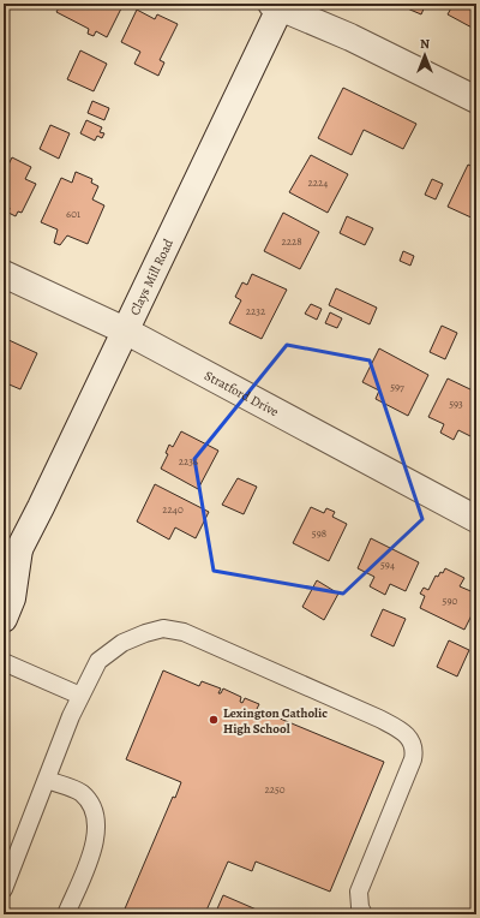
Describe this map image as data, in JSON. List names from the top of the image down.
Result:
{
  "streets": {
    "street": ["Clays Mill Road", "Stratford Drive"]
  },
  "crossings": [
    ["Clays Mill Road", "Stratford Drive"]
  ],
  "places": ["Lexington Catholic High School"],
  "house_numbers": [
    "2224",
    "601",
    "2228",
    "2232",
    "597",
    "593",
    "2236",
    "2240",
    "598",
    "594",
    "590",
    "2250"
  ],
  "north": "top"
}
